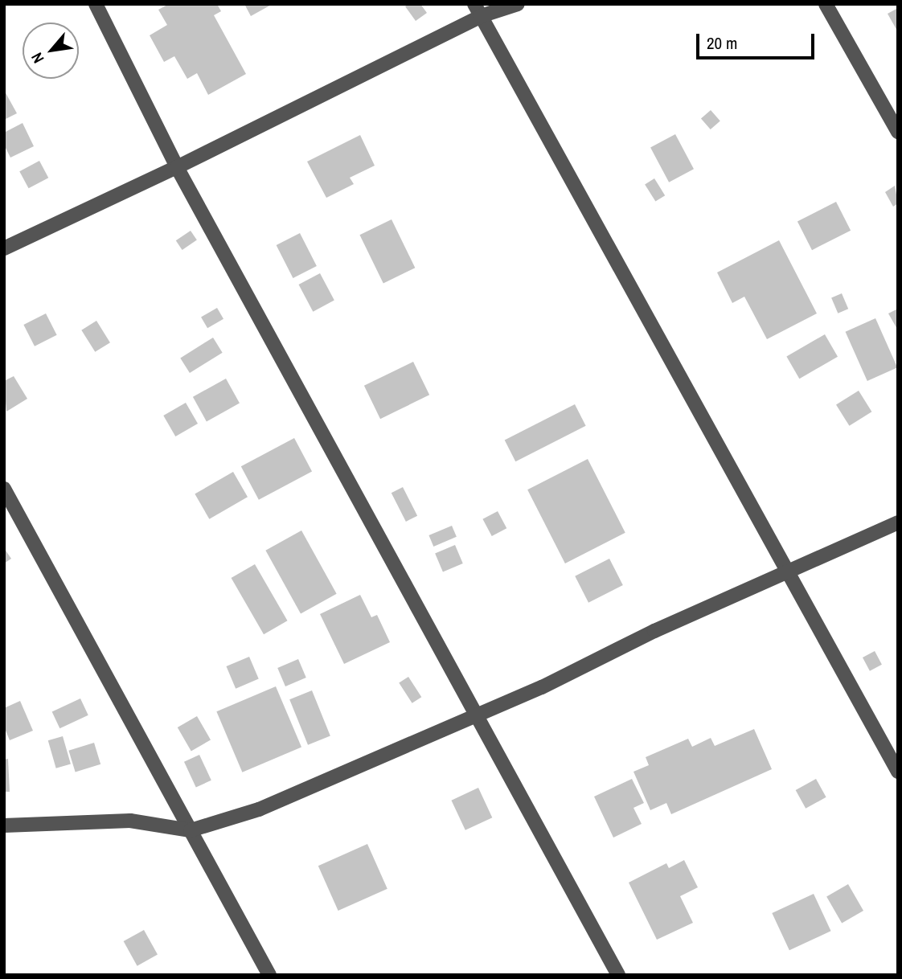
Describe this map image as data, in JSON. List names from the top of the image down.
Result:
{
  "scale_bar": "20 m",
  "north": "bottom left"
}
